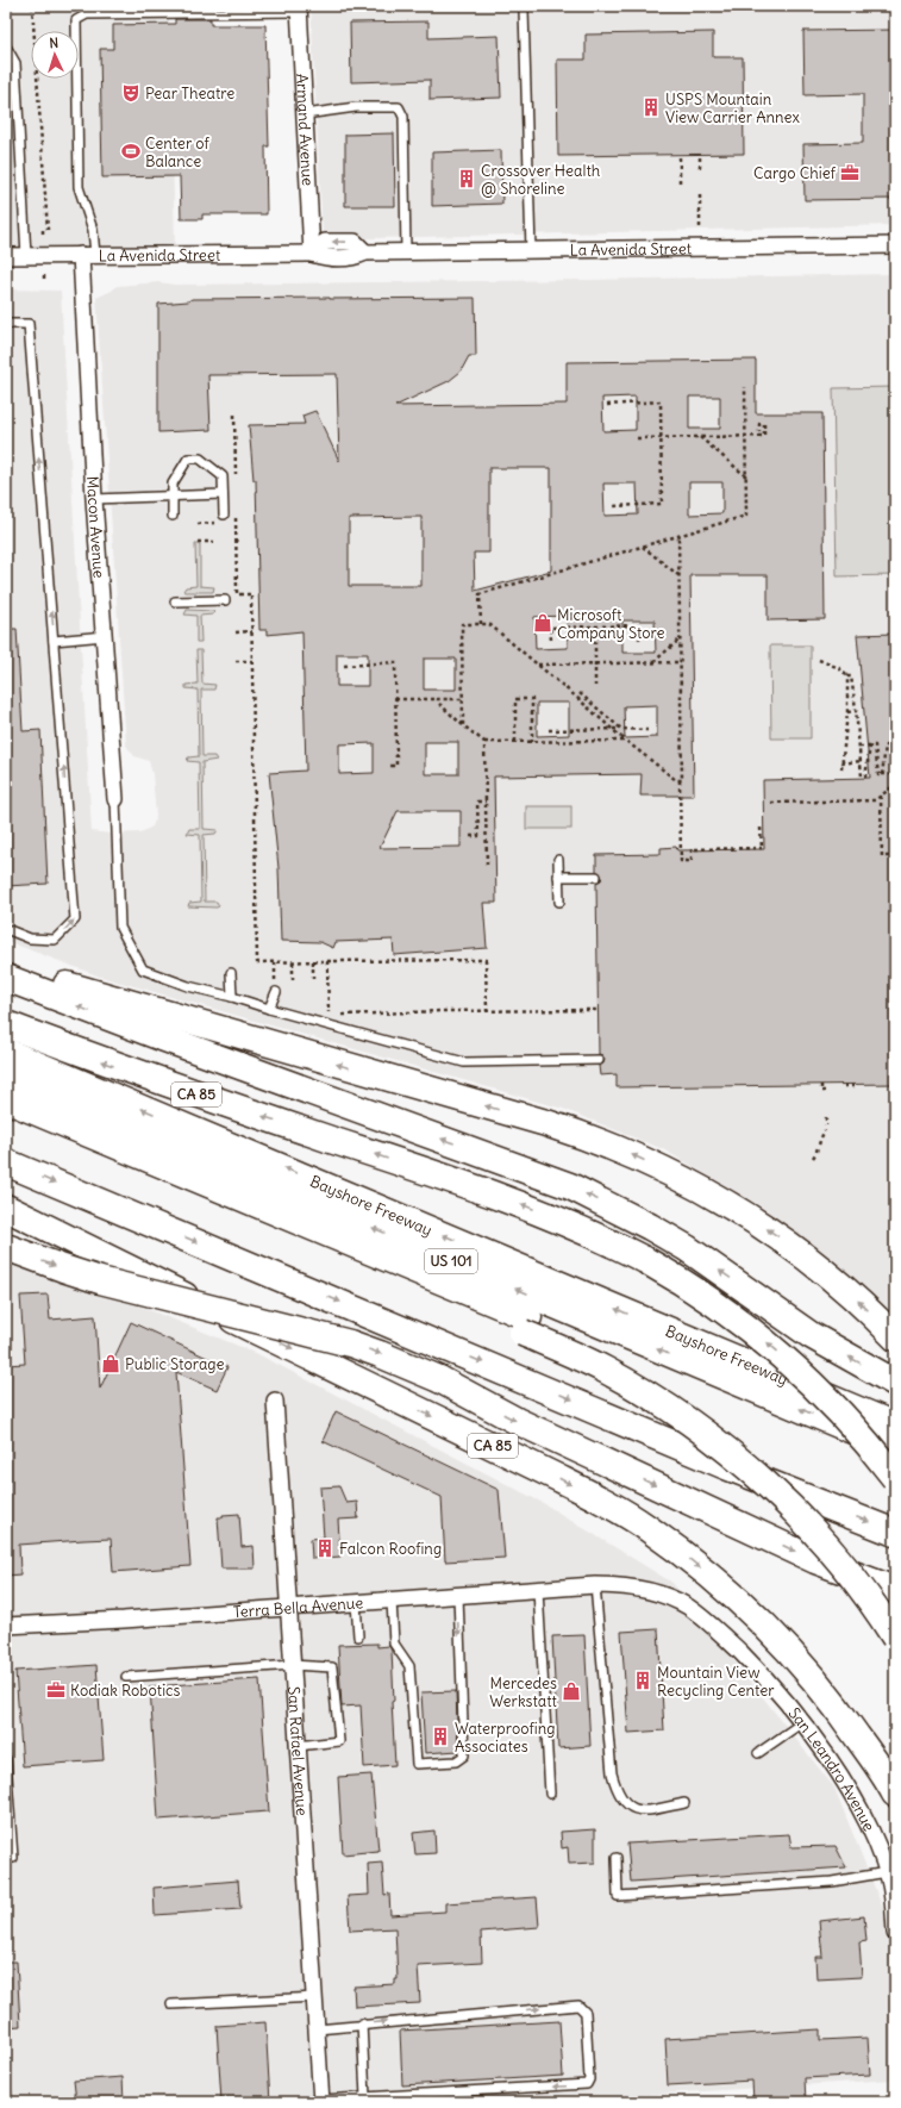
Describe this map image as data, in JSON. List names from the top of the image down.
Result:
{
  "streets": {
    "highway": ["CA 85", "Bayshore Freeway", "US 101"],
    "street": [
      "Armand Avenue",
      "La Avenida Street",
      "Macon Avenue",
      "Terra Bella Avenue",
      "San Rafael Avenue",
      "San Leandro Avenue"
    ]
  },
  "crossings": [
    ["Armand Avenue", "La Avenida Street"],
    ["La Avenida Street", "Macon Avenue"],
    ["Terra Bella Avenue", "San Rafael Avenue"],
    ["Terra Bella Avenue", "San Leandro Avenue"]
  ],
  "places": {
    "theatre": ["Pear Theatre"],
    "building": [
      "USPS Mountain View Carrier Annex",
      "Crossover Health @ Shoreline",
      "Falcon Roofing",
      "Mountain View Recycling Center",
      "Waterproofing Associates"
    ],
    "sports": ["Center of Balance"],
    "office": ["Cargo Chief", "Kodiak Robotics"],
    "shop": ["Microsoft Company Store", "Public Storage", "Mercedes Werkstatt"]
  },
  "north": "top"
}
